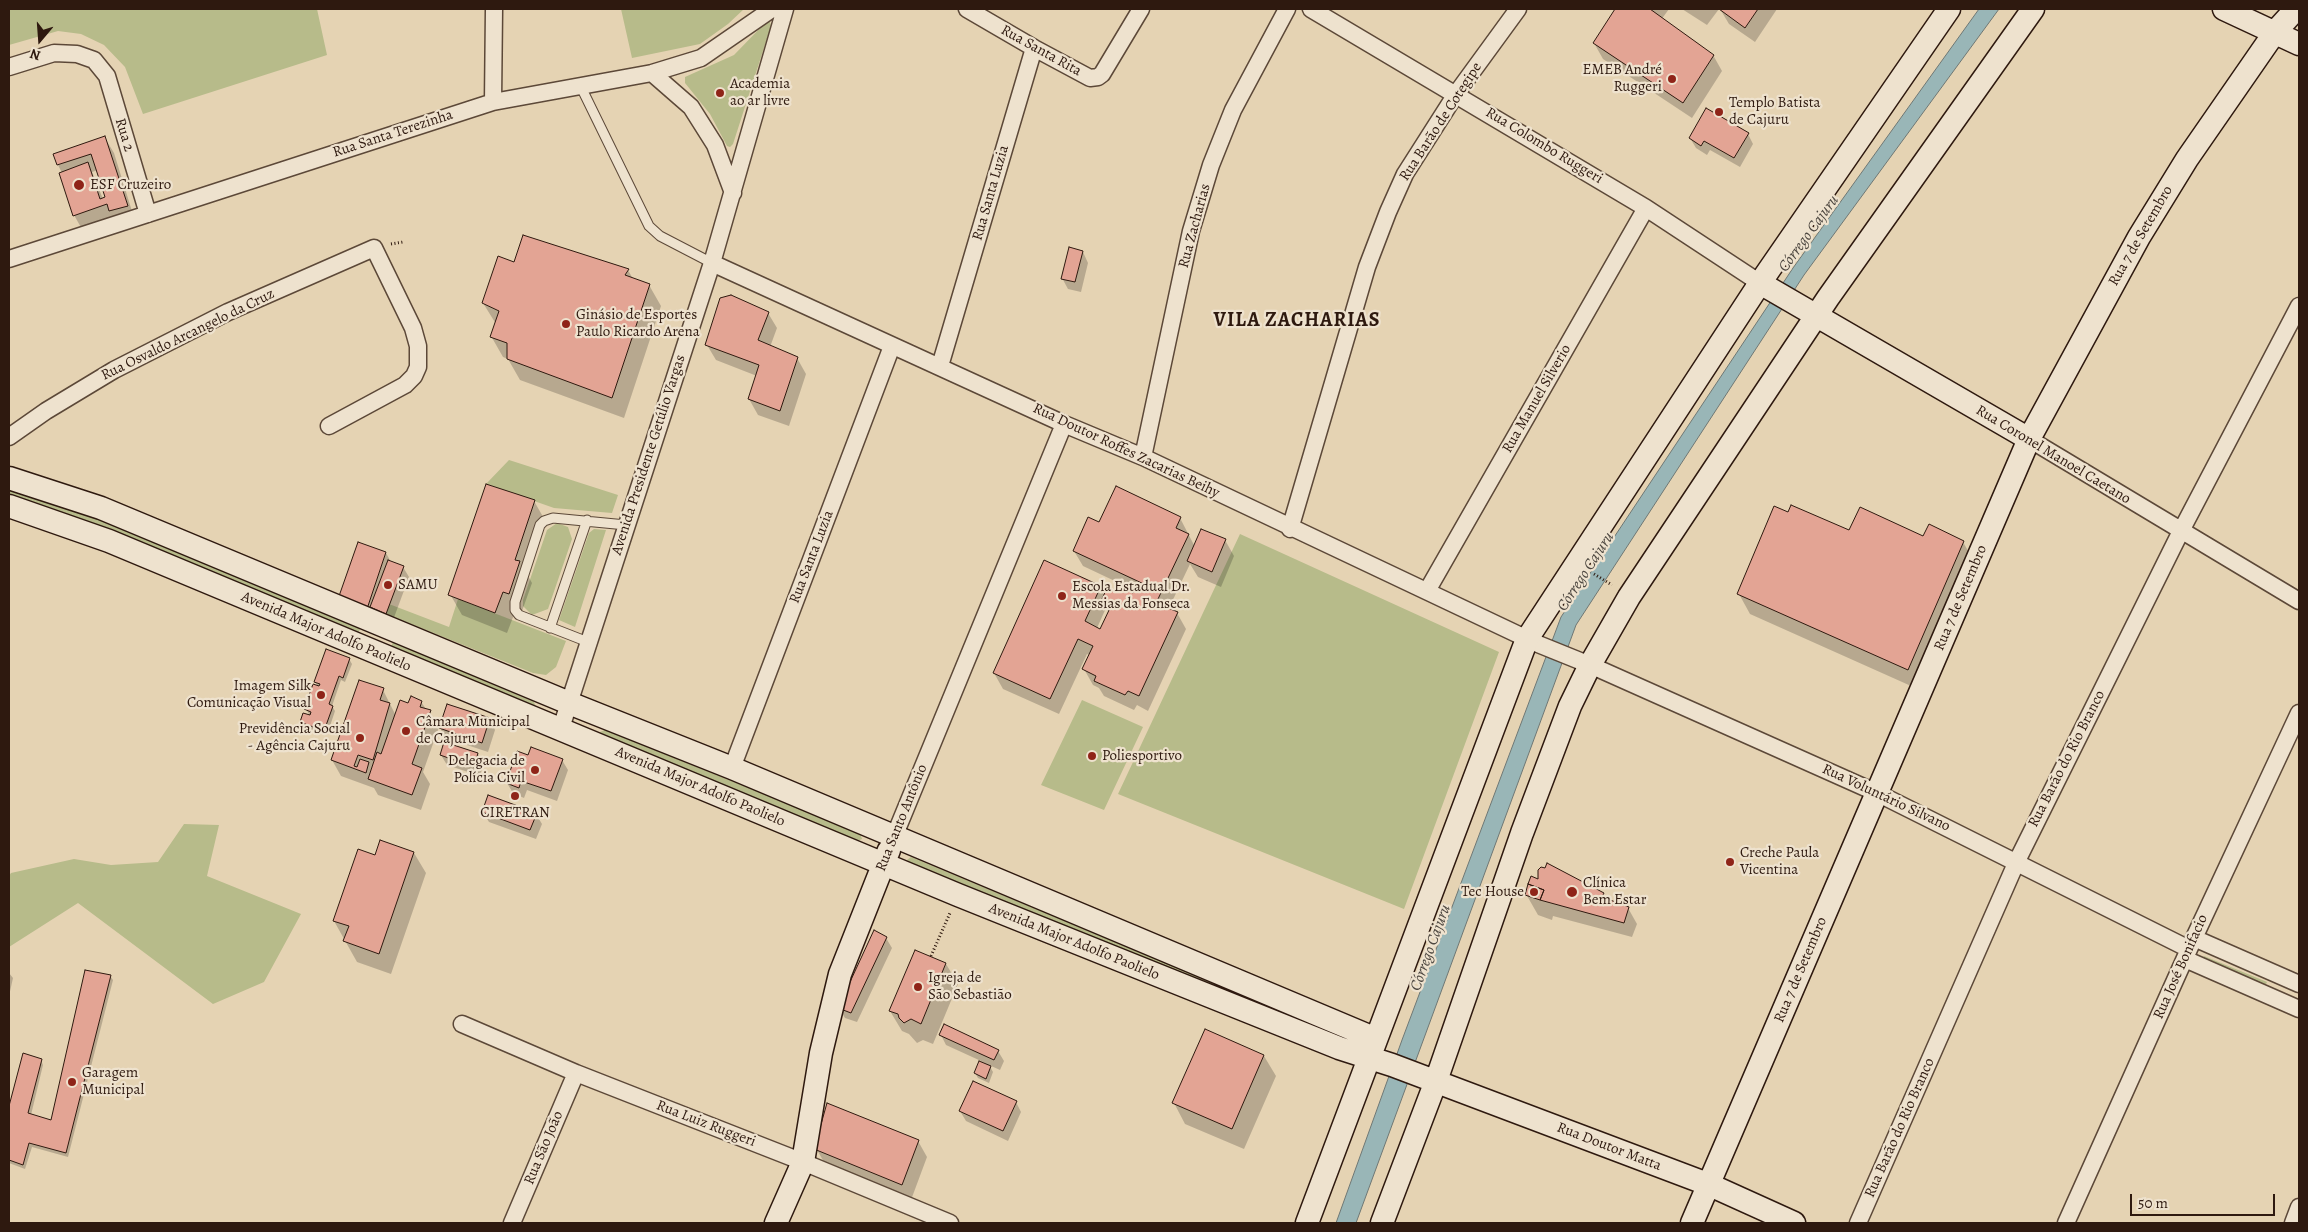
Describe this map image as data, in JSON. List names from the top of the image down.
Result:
{
  "streets": {
    "main road": [
      "Rua 7 de Setembro",
      "Rua Coronel Manoel Caetano",
      "Avenida Major Adolfo Paolielo",
      "Rua Santo Antônio",
      "Rua Doutor Matta"
    ],
    "street": [
      "Rua Santa Rita",
      "Rua Barão de Cotegipe",
      "Rua Santa Terezinha",
      "Rua 2",
      "Rua Colombo Ruggeri",
      "Rua Santa Luzia",
      "Rua Zacharias",
      "Rua Osvaldo Arcangelo da Cruz",
      "Rua Manuel Silverio",
      "Rua Doutor Roffes Zacarias Beihy",
      "Avenida Presidente Getúlio Vargas",
      "Rua Barão do Rio Branco",
      "Rua Voluntário Silvano",
      "Rua José Bonifacio",
      "Rua Luiz Ruggeri",
      "Rua São João"
    ]
  },
  "crossings": [
    ["Rua Santa Rita", "Rua Santa Luzia"],
    ["Rua Barão de Cotegipe", "Rua Colombo Ruggeri"],
    ["Rua Barão de Cotegipe", "Rua Doutor Roffes Zacarias Beihy"],
    ["Rua Santa Terezinha", "Rua 2"],
    ["Rua Colombo Ruggeri", "Rua Manuel Silverio"],
    ["Rua Colombo Ruggeri", "Rua Coronel Manoel Caetano"],
    ["Rua Santa Luzia", "Rua Doutor Roffes Zacarias Beihy"],
    ["Rua Santa Luzia", "Avenida Major Adolfo Paolielo"],
    ["Rua Zacharias", "Rua Doutor Roffes Zacarias Beihy"],
    ["Rua 7 de Setembro", "Rua Coronel Manoel Caetano"],
    ["Rua 7 de Setembro", "Rua Voluntário Silvano"],
    ["Rua 7 de Setembro", "Rua Doutor Matta"],
    ["Rua Manuel Silverio", "Rua Doutor Roffes Zacarias Beihy"],
    ["Rua Doutor Roffes Zacarias Beihy", "Avenida Presidente Getúlio Vargas"],
    ["Rua Doutor Roffes Zacarias Beihy", "Rua Voluntário Silvano"],
    ["Rua Doutor Roffes Zacarias Beihy", "Rua Santo Antônio"],
    ["Avenida Presidente Getúlio Vargas", "Avenida Major Adolfo Paolielo"],
    ["Rua Coronel Manoel Caetano", "Rua Barão do Rio Branco"],
    ["Avenida Major Adolfo Paolielo", "Rua Santo Antônio"],
    ["Avenida Major Adolfo Paolielo", "Rua Doutor Matta"],
    ["Rua Barão do Rio Branco", "Rua Voluntário Silvano"],
    ["Rua Voluntário Silvano", "Rua José Bonifacio"],
    ["Rua Santo Antônio", "Rua Luiz Ruggeri"],
    ["Rua Luiz Ruggeri", "Rua São João"]
  ],
  "districts": ["VILA ZACHARIAS"],
  "water": ["Córrego Cajuru"],
  "places": [
    "EMEB André Ruggeri",
    "Academia ao ar livre",
    "Templo Batista de Cajuru",
    "ESF Cruzeiro",
    "Ginásio de Esportes Paulo Ricardo Arena",
    "SAMU",
    "Escola Estadual Dr. Messias da Fonseca",
    "Imagem Silk Comunicação Visual",
    "Câmara Municipal de Cajuru",
    "Previdência Social - Agência Cajuru",
    "Poliesportivo",
    "Delegacia de Polícia Civil",
    "CIRETRAN",
    "Creche Paula Vicentina",
    "Tec House",
    "Clínica Bem Estar",
    "Igreja de São Sebastião",
    "Garagem Municipal"
  ],
  "scale_bar": "50 m",
  "north": "bottom"
}
